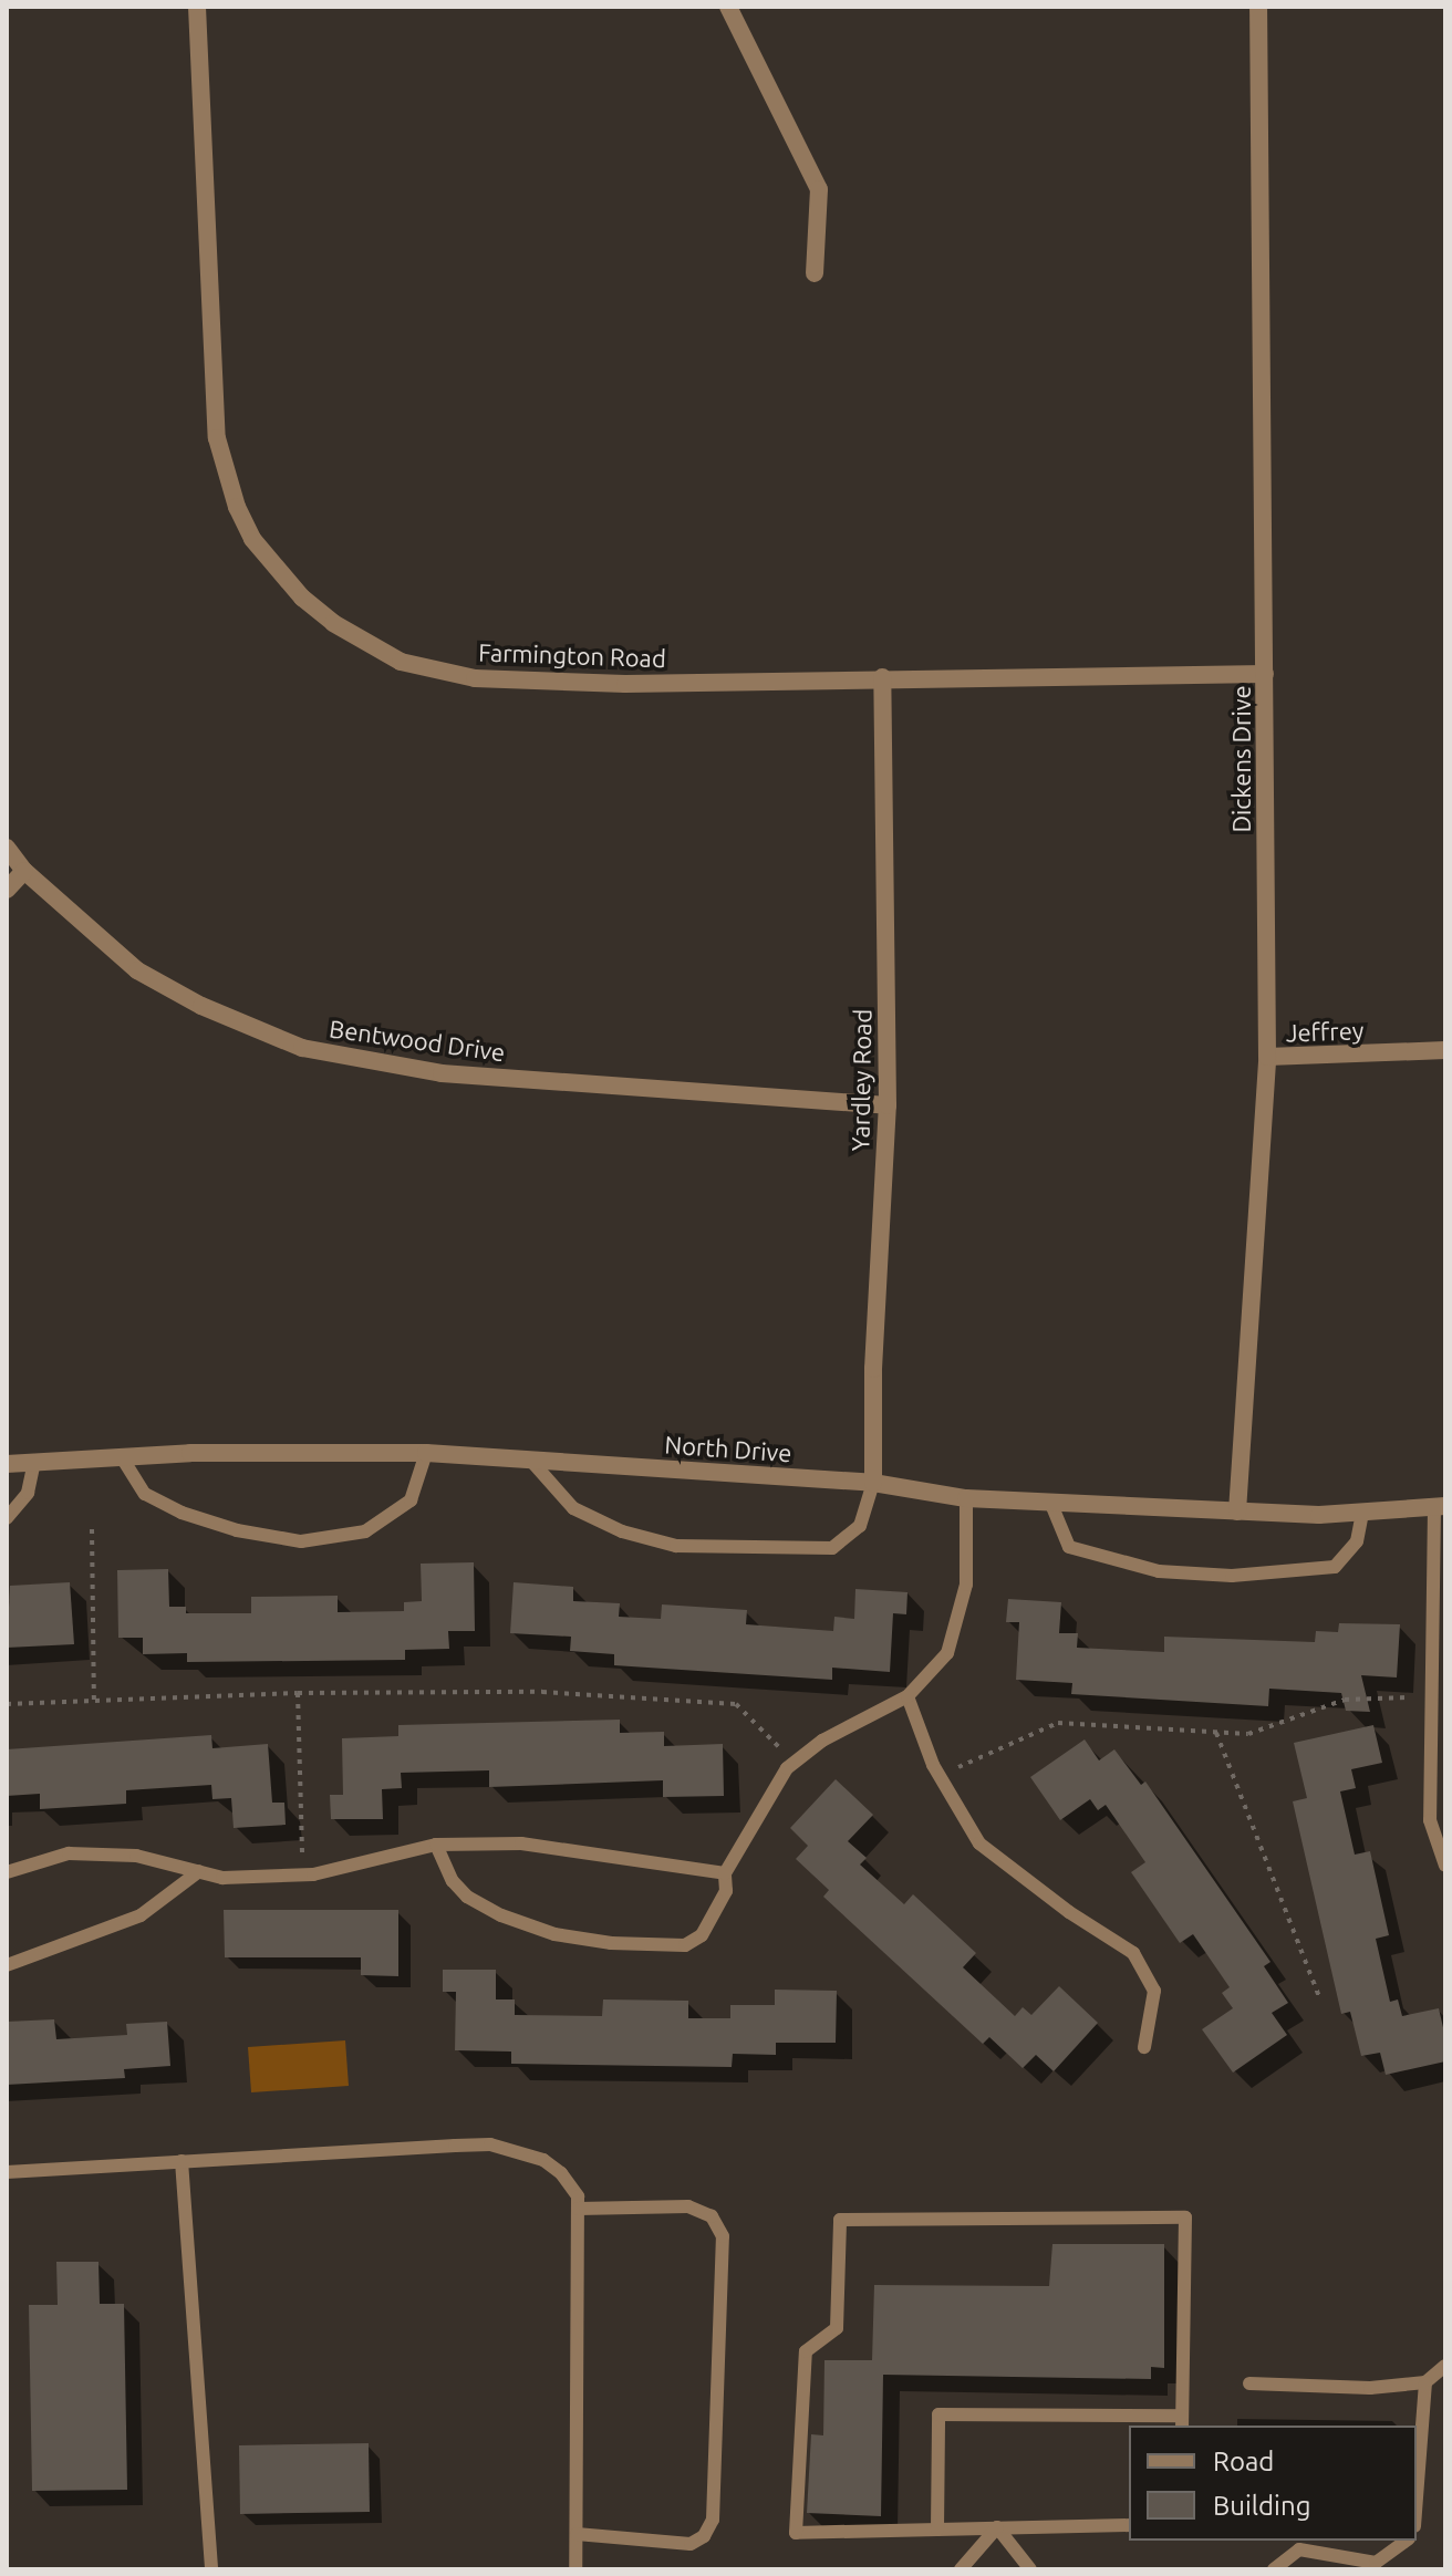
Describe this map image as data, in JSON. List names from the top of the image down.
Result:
{
  "streets": {
    "street": [
      "Farmington Road",
      "Dickens Drive",
      "Jeffrey",
      "Bentwood Drive",
      "Yardley Road",
      "North Drive"
    ]
  },
  "crossings": [
    ["Farmington Road", "Dickens Drive"],
    ["Farmington Road", "Yardley Road"],
    ["Dickens Drive", "Jeffrey"],
    ["Dickens Drive", "North Drive"],
    ["Bentwood Drive", "Yardley Road"],
    ["Yardley Road", "North Drive"]
  ],
  "legend": ["Road", "Building"]
}
